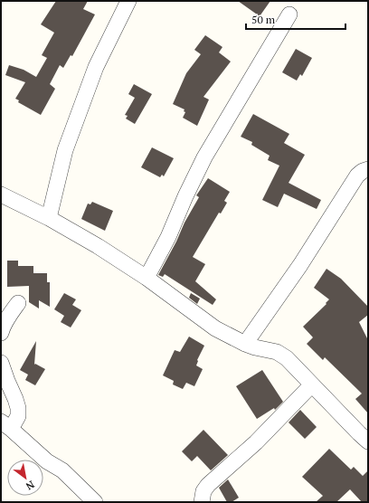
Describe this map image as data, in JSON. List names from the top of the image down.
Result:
{
  "scale_bar": "50 m",
  "north": "bottom right"
}
